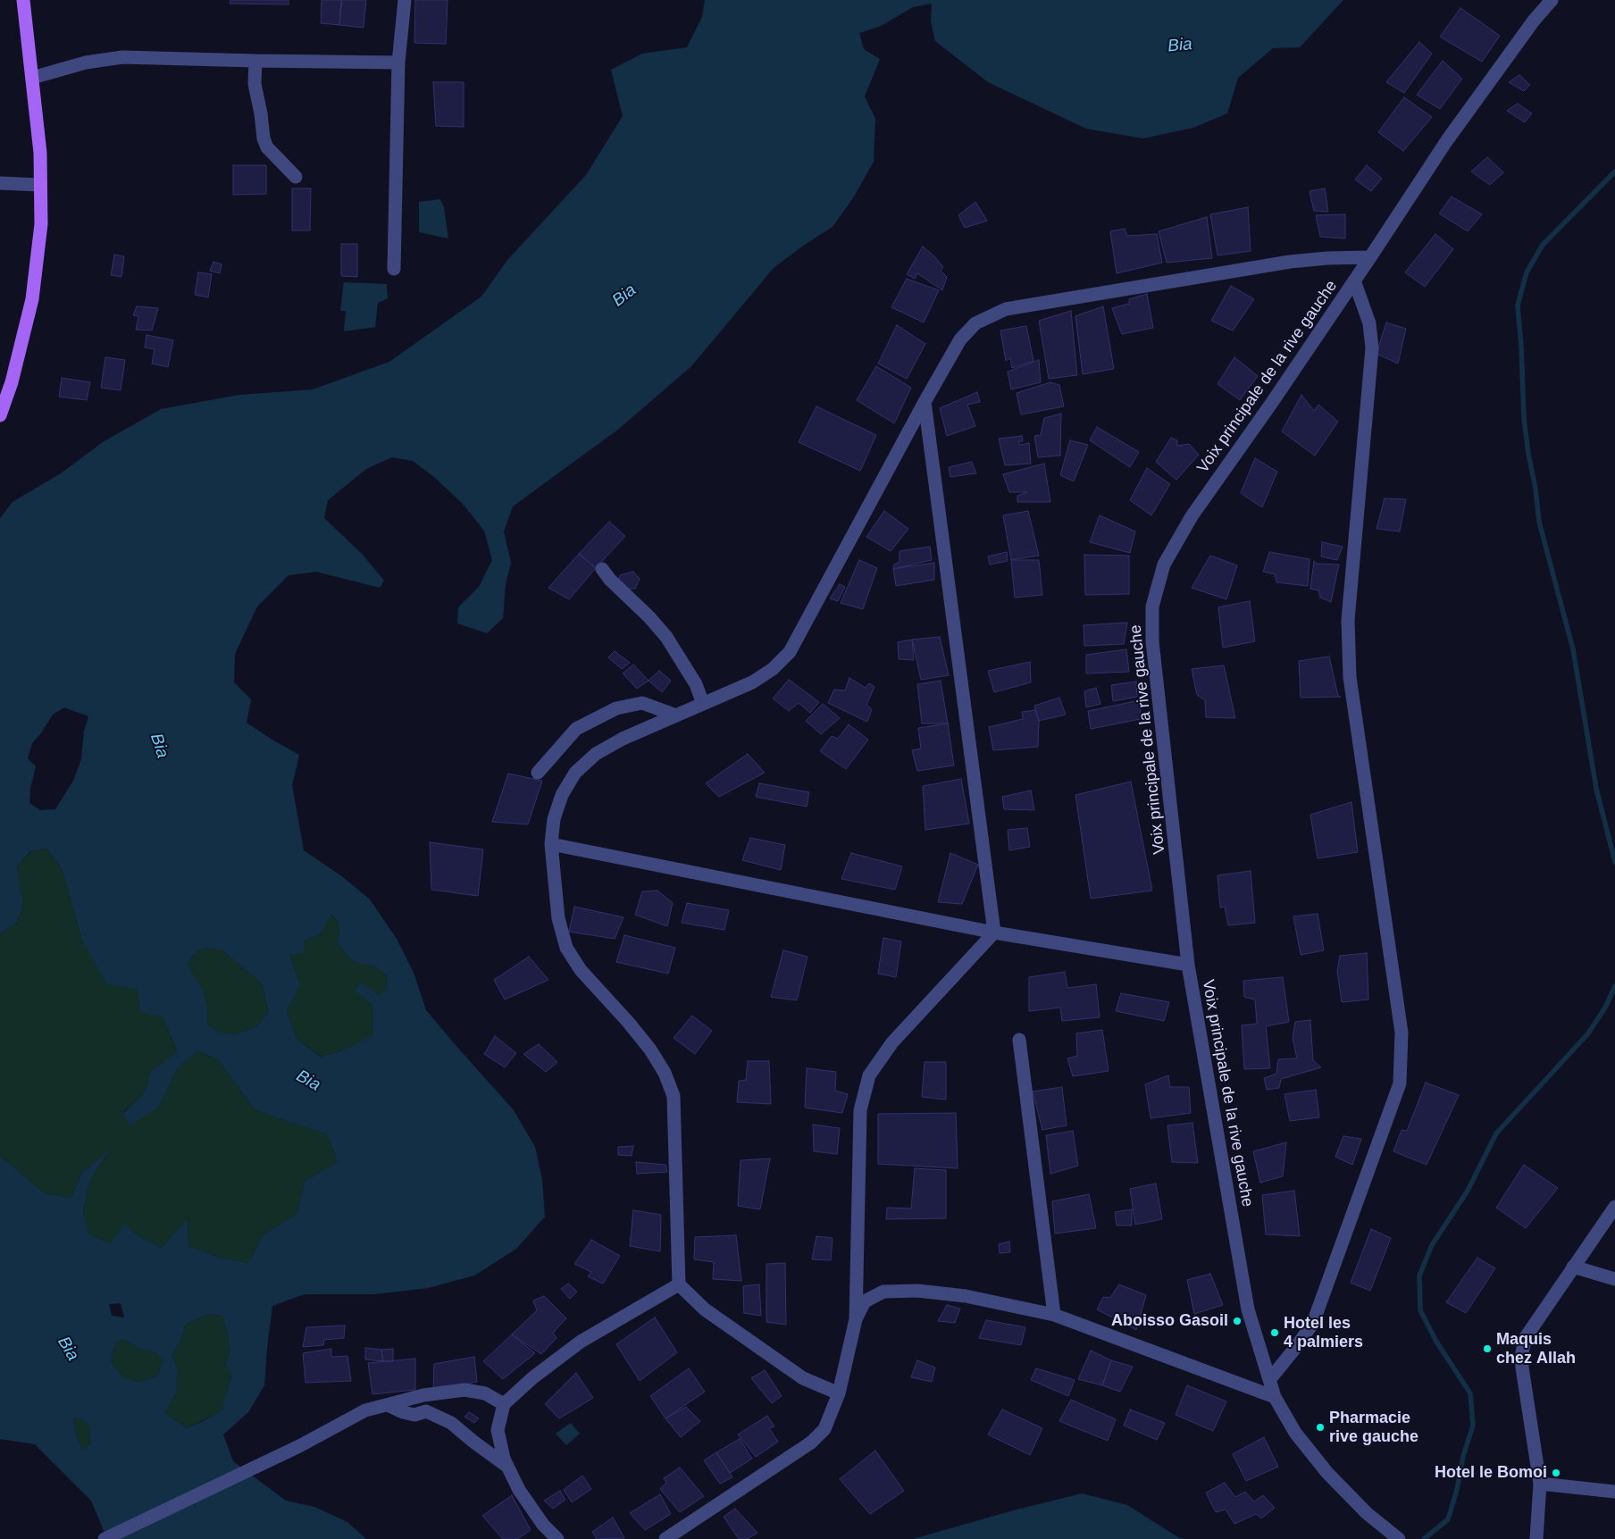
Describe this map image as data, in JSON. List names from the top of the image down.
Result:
{
  "streets": {
    "street": ["Voix principale de la rive gauche"]
  },
  "water": ["Bia"],
  "places": [
    "Aboisso Gasoil",
    "Hotel les 4 palmiers",
    "Maquis chez Allah",
    "Pharmacie rive gauche",
    "Hotel le Bomoi"
  ]
}
